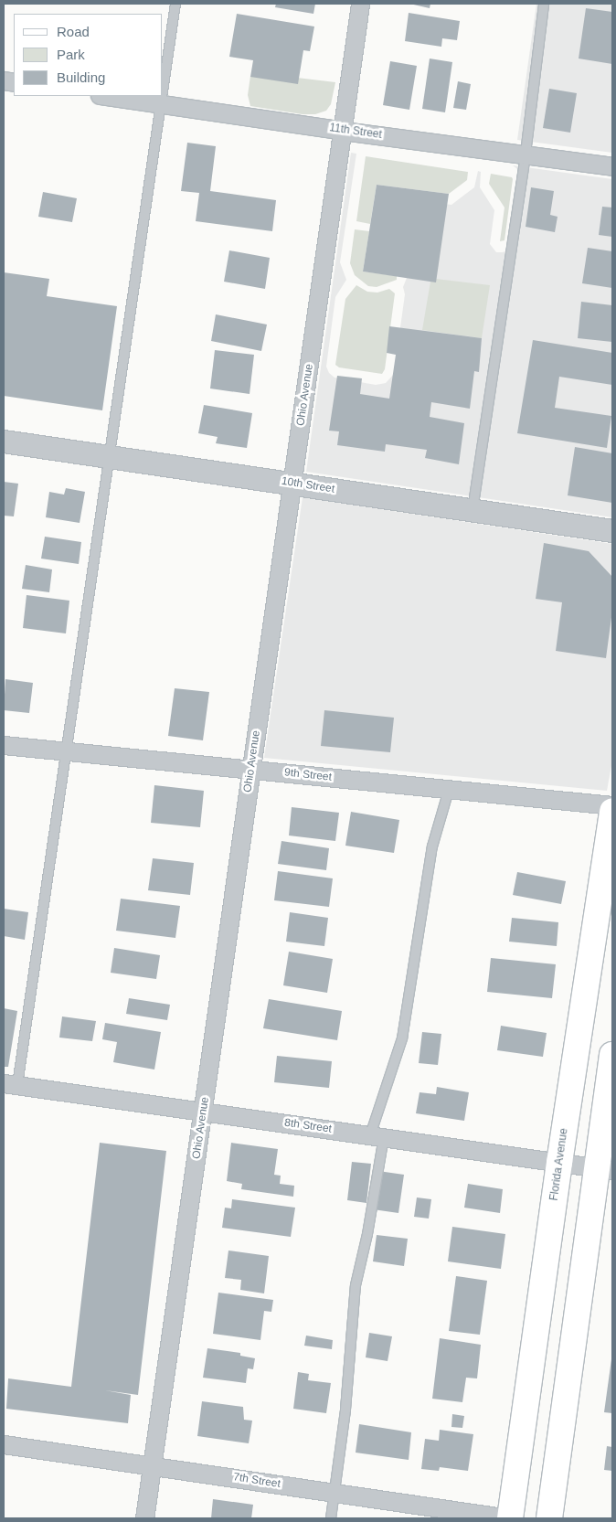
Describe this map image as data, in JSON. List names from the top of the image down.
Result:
{
  "streets": {
    "main road": ["Florida Avenue"],
    "street": [
      "11th Street",
      "Ohio Avenue",
      "10th Street",
      "9th Street",
      "8th Street",
      "7th Street"
    ]
  },
  "crossings": [
    ["11th Street", "Ohio Avenue"],
    ["Ohio Avenue", "10th Street"],
    ["Ohio Avenue", "9th Street"],
    ["Ohio Avenue", "8th Street"],
    ["Ohio Avenue", "7th Street"],
    ["8th Street", "Florida Avenue"],
    ["Florida Avenue", "7th Street"]
  ],
  "legend": ["Road", "Park", "Building"]
}
